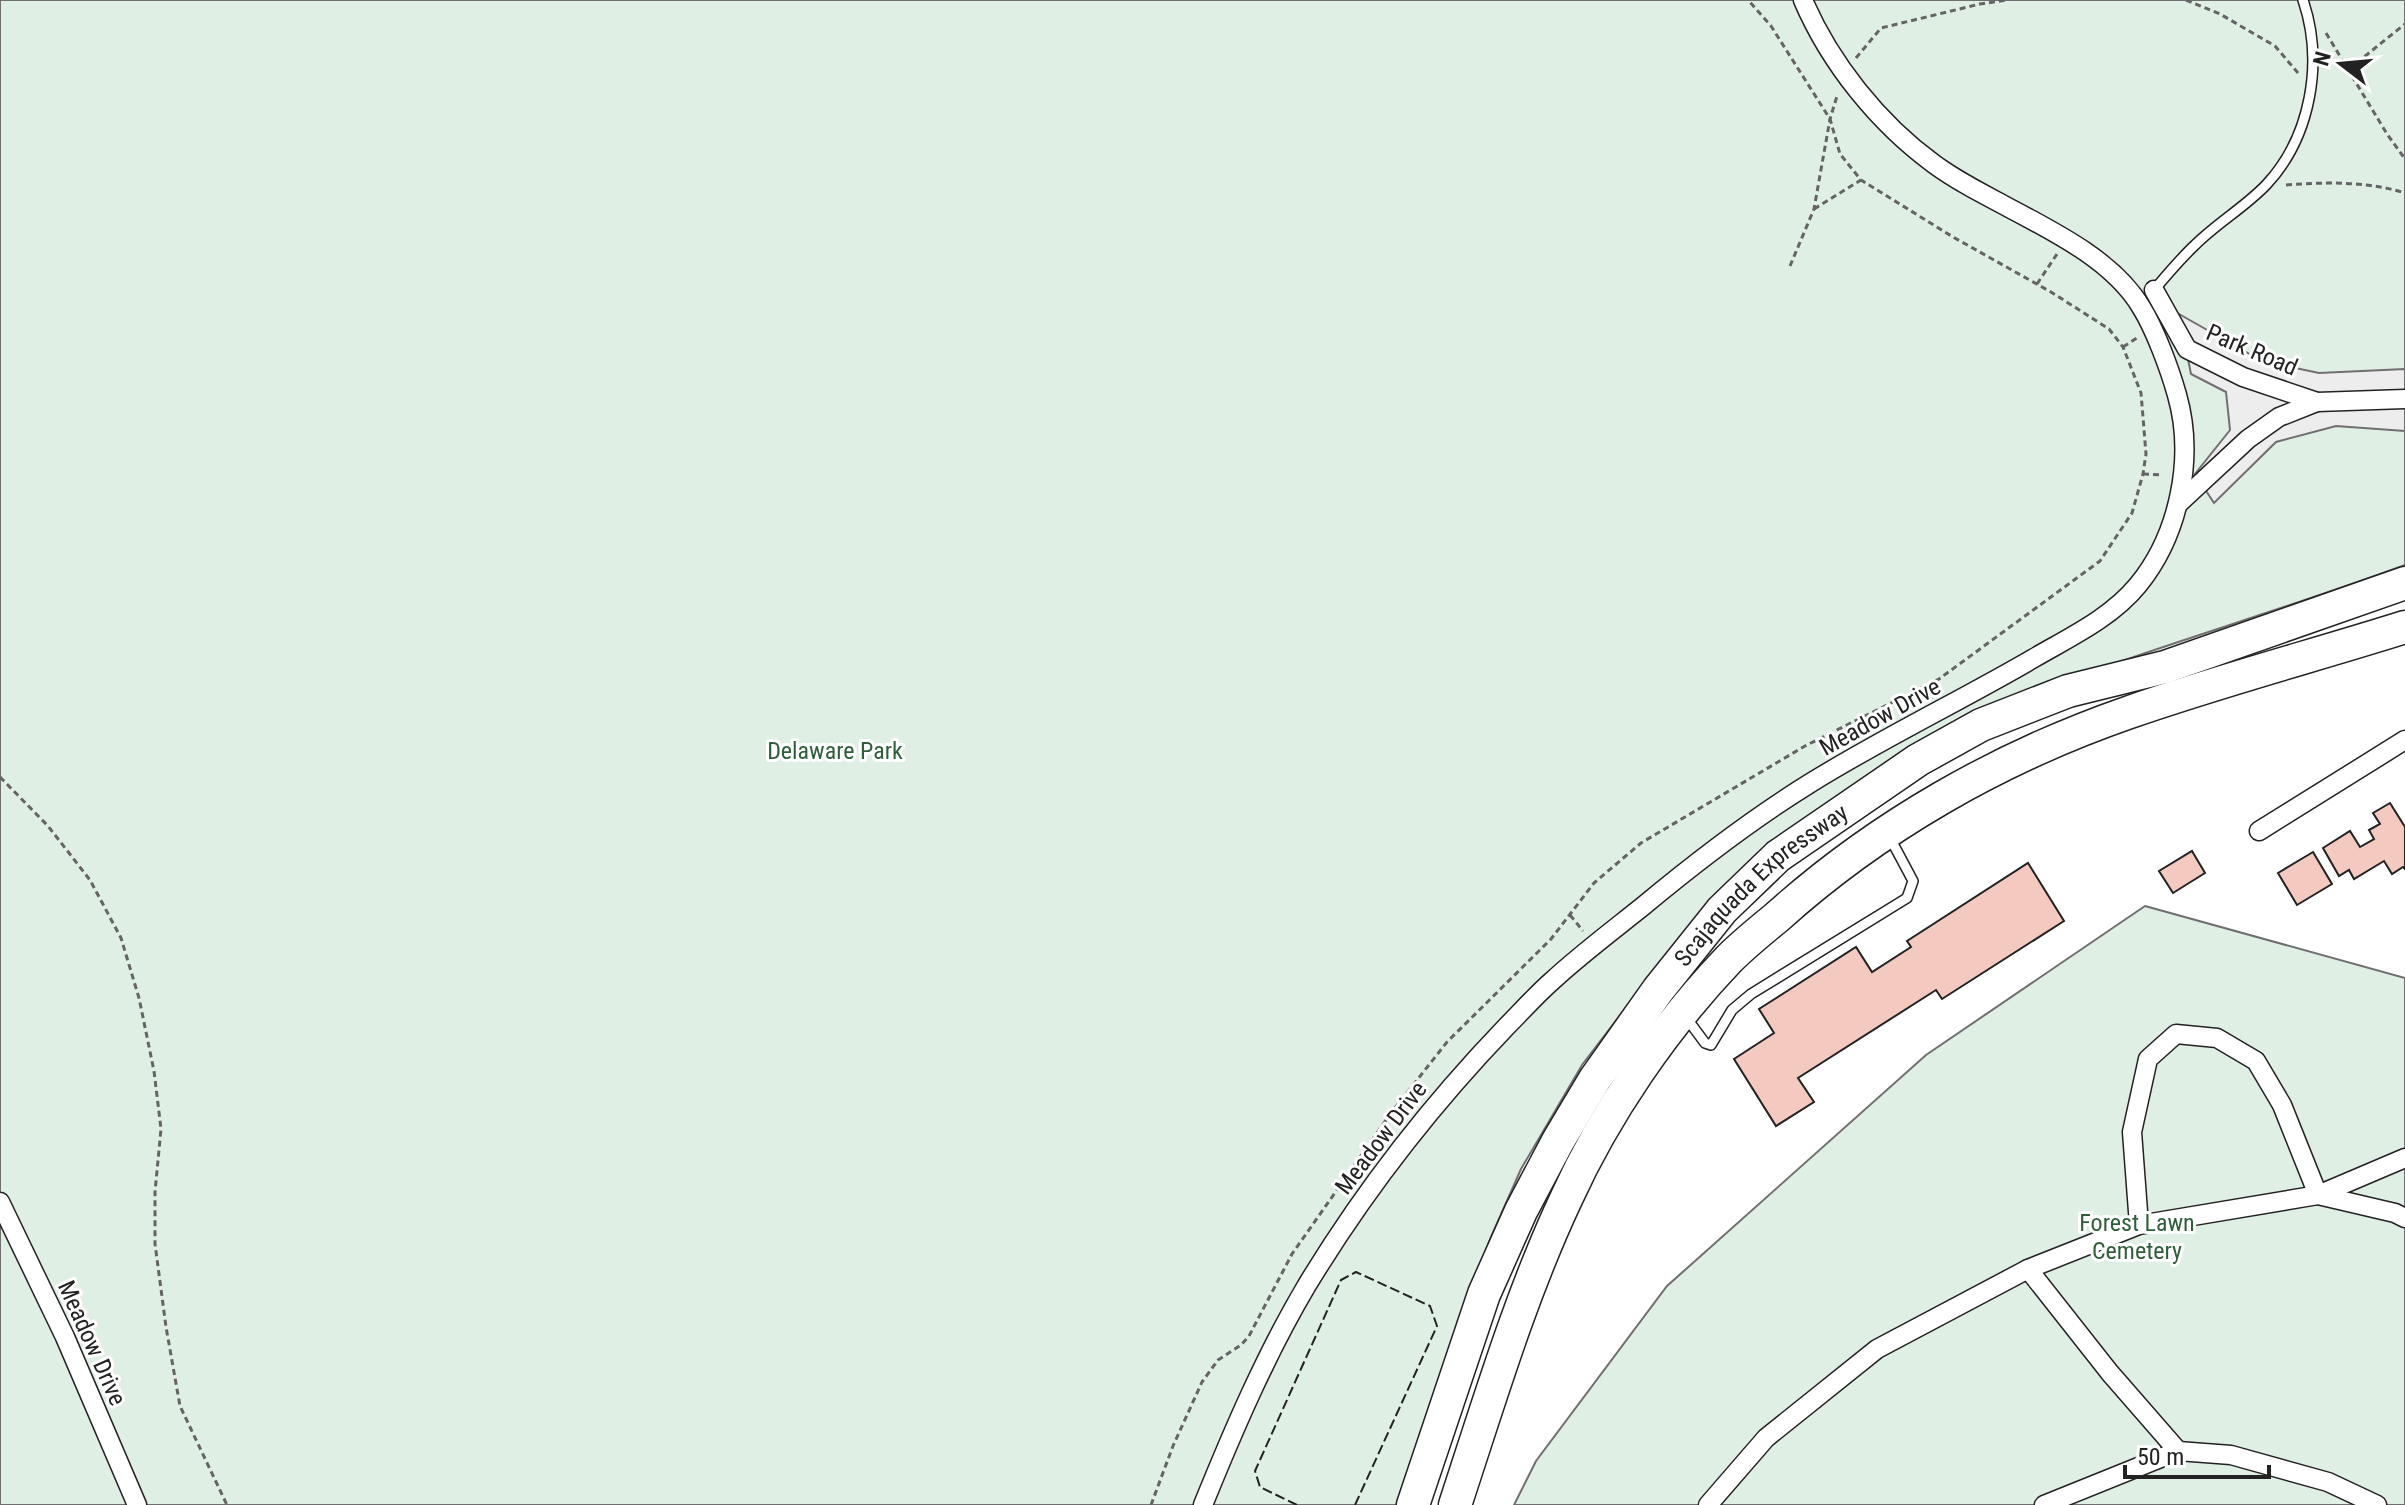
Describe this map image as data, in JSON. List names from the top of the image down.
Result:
{
  "streets": {
    "highway": ["Scajaquada Expressway"],
    "street": ["Park Road", "Meadow Drive"]
  },
  "crossings": [
    ["Park Road", "Meadow Drive"]
  ],
  "parks": ["Delaware Park", "Forest Lawn Cemetery"],
  "scale_bar": "50 m",
  "north": "left"
}
